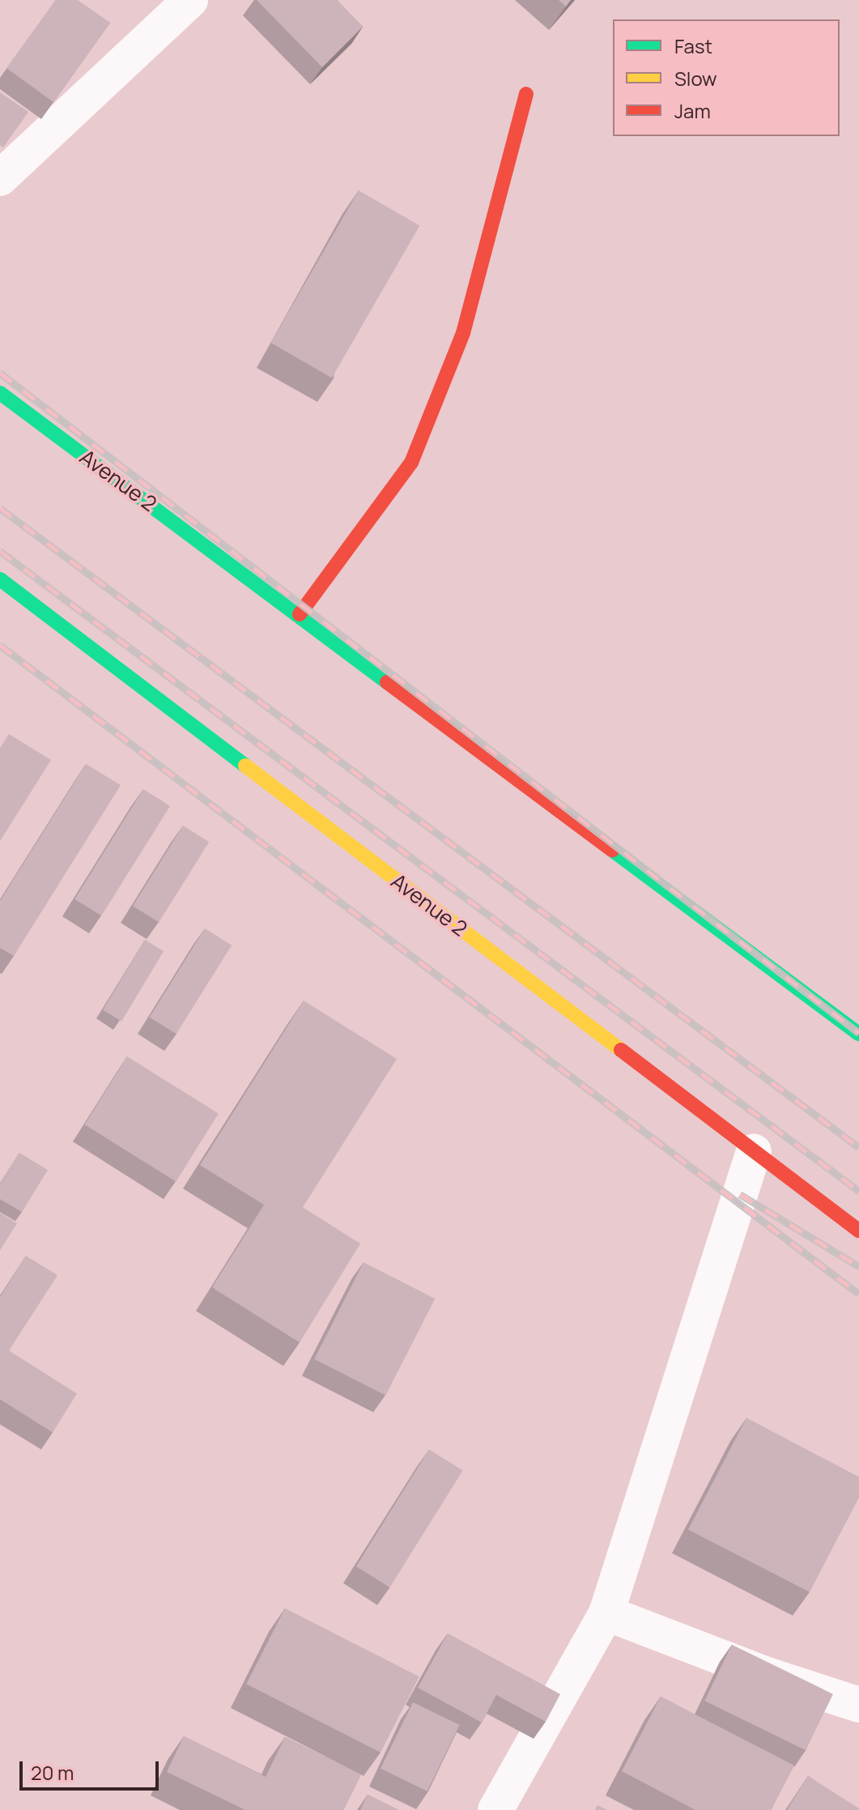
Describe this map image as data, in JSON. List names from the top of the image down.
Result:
{
  "streets": {
    "main road": ["Avenue 2"]
  },
  "legend": ["Fast", "Slow", "Jam"],
  "scale_bar": "20 m"
}
